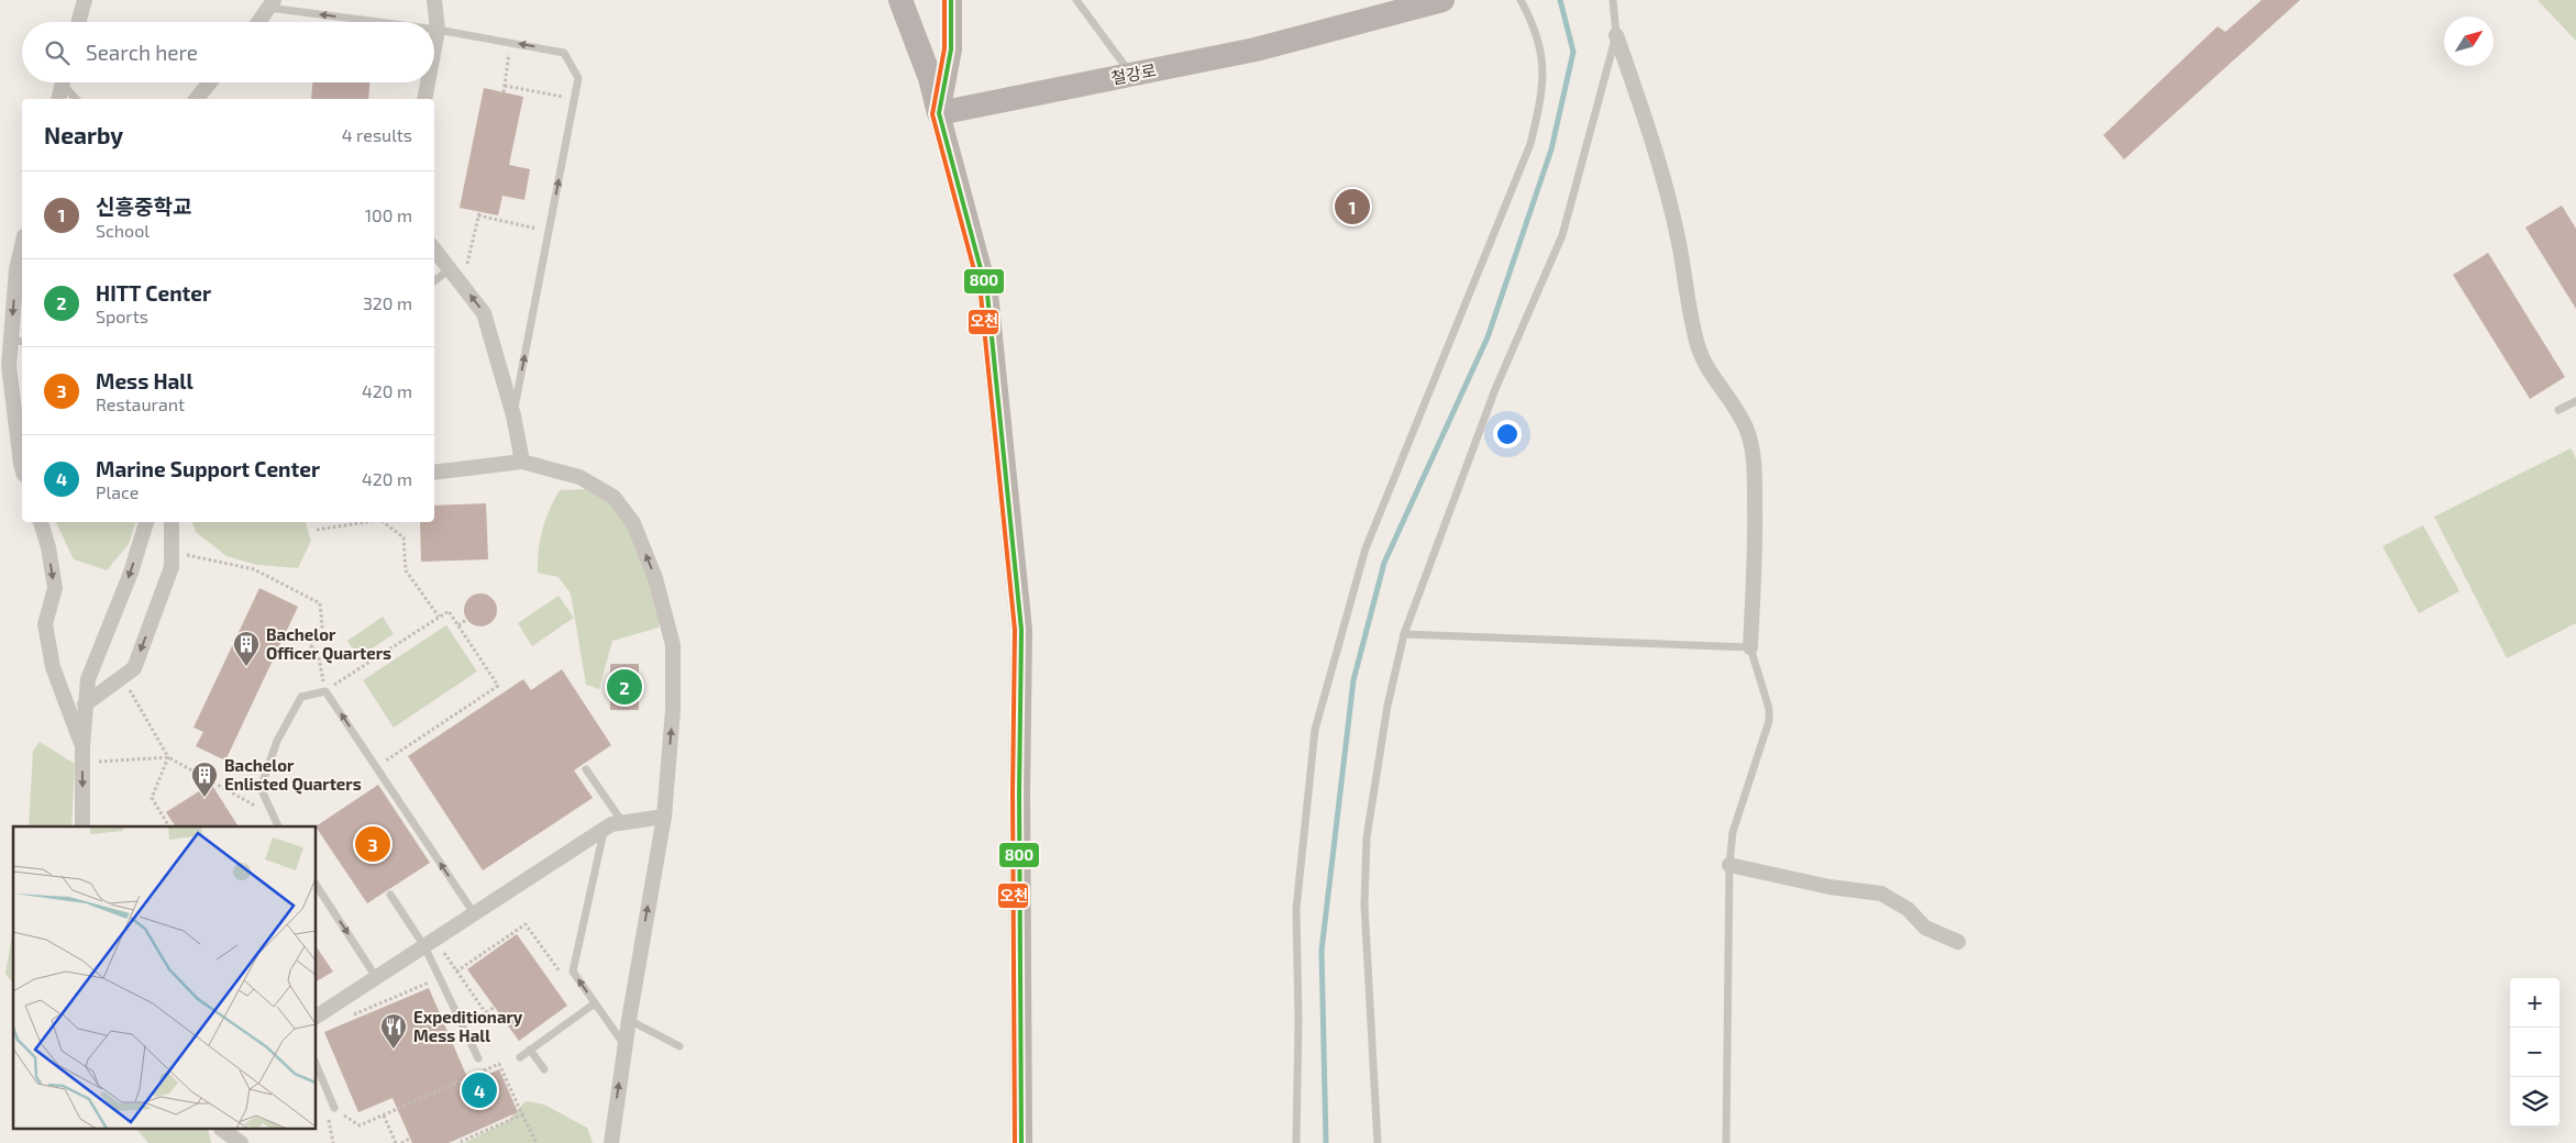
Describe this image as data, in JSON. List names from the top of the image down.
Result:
{
  "streets": {
    "main road": ["철강로"]
  },
  "places": {
    "building": ["Bachelor Officer Quarters", "Bachelor Enlisted Quarters"],
    "restaurant": ["Expeditionary Mess Hall"]
  },
  "lines": ["transit line 800", "transit line 오천"],
  "north": "top right",
  "page": {
    "search": "Search here",
    "heading": ["Nearby", "4 results"],
    "list": [
      {
        "mark": "1",
        "name": "신흥중학교",
        "note": "School",
        "value": "100 m"
      },
      {
        "mark": "2",
        "name": "HITT Center",
        "note": "Sports",
        "value": "320 m"
      },
      {
        "mark": "3",
        "name": "Mess Hall",
        "note": "Restaurant",
        "value": "420 m"
      },
      {
        "mark": "4",
        "name": "Marine Support Center",
        "note": "Place",
        "value": "420 m"
      }
    ],
    "pins": [
      "1",
      "2",
      "3",
      "4"
    ],
    "map_buttons": ["+", "−"]
  }
}
